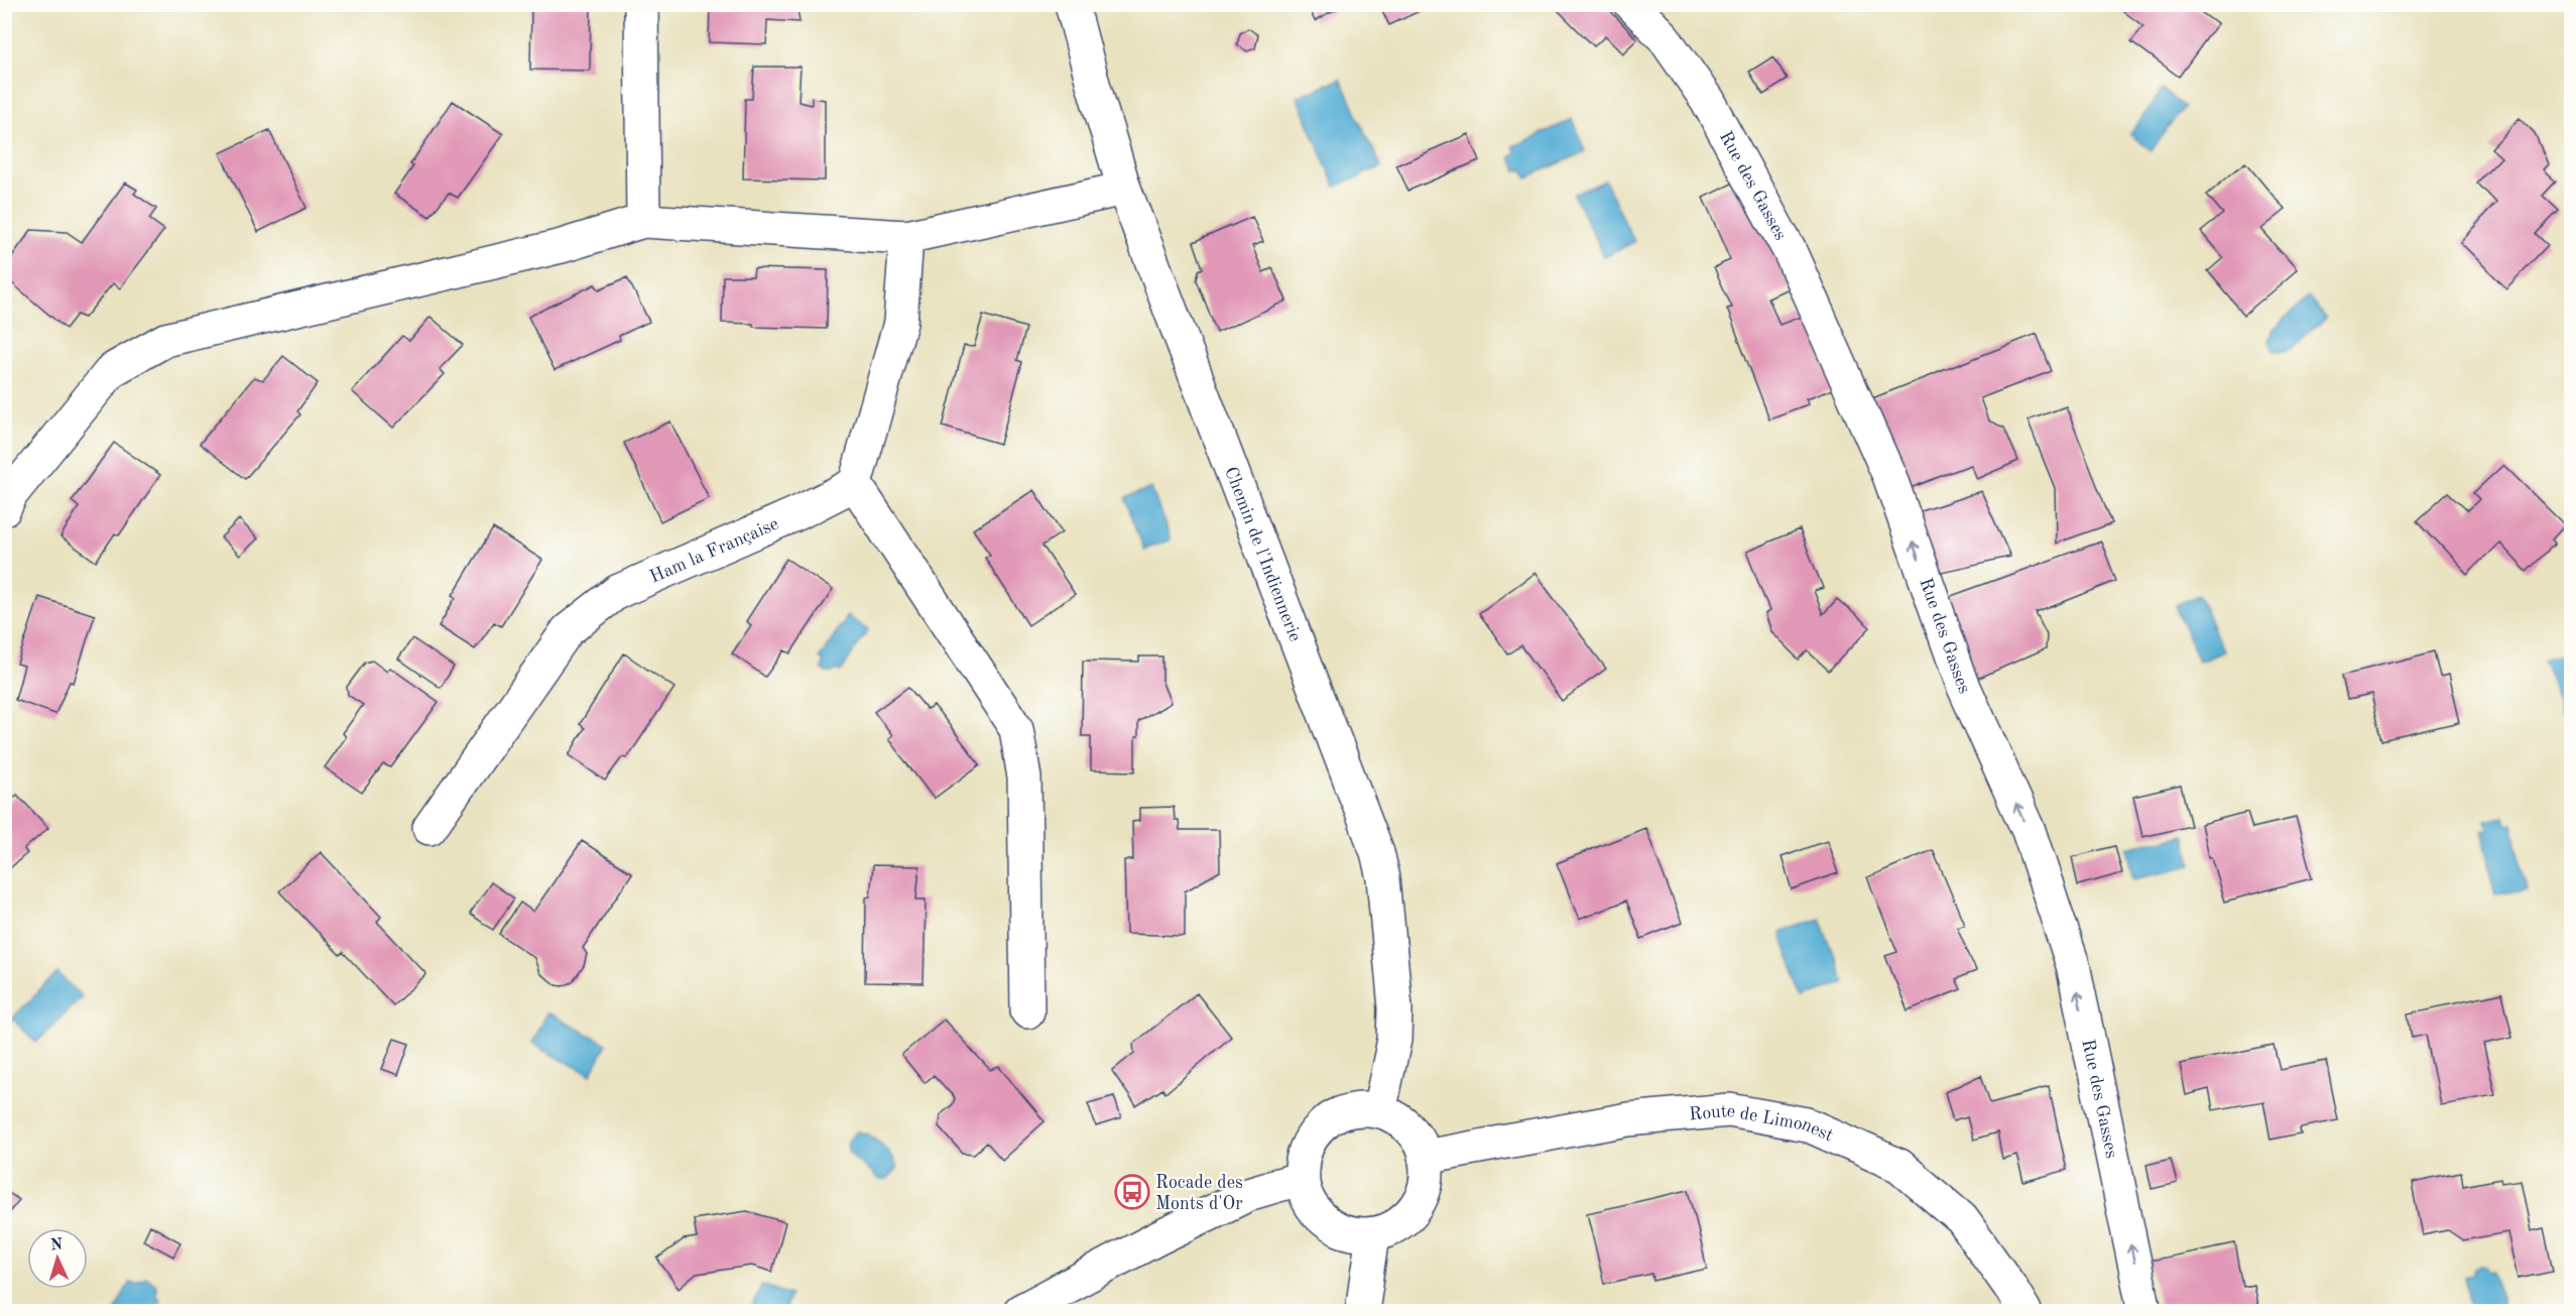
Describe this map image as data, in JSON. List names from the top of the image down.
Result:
{
  "streets": {
    "street": [
      "Rue des Gasses",
      "Ham la Française",
      "Chemin de l'Indiennerie",
      "Route de Limonest"
    ]
  },
  "crossings": [
    ["Chemin de l'Indiennerie", "Route de Limonest"]
  ],
  "one_way": ["Rue des Gasses"],
  "places": {
    "bus stop": ["Rocade des Monts d'Or"]
  },
  "north": "top"
}
